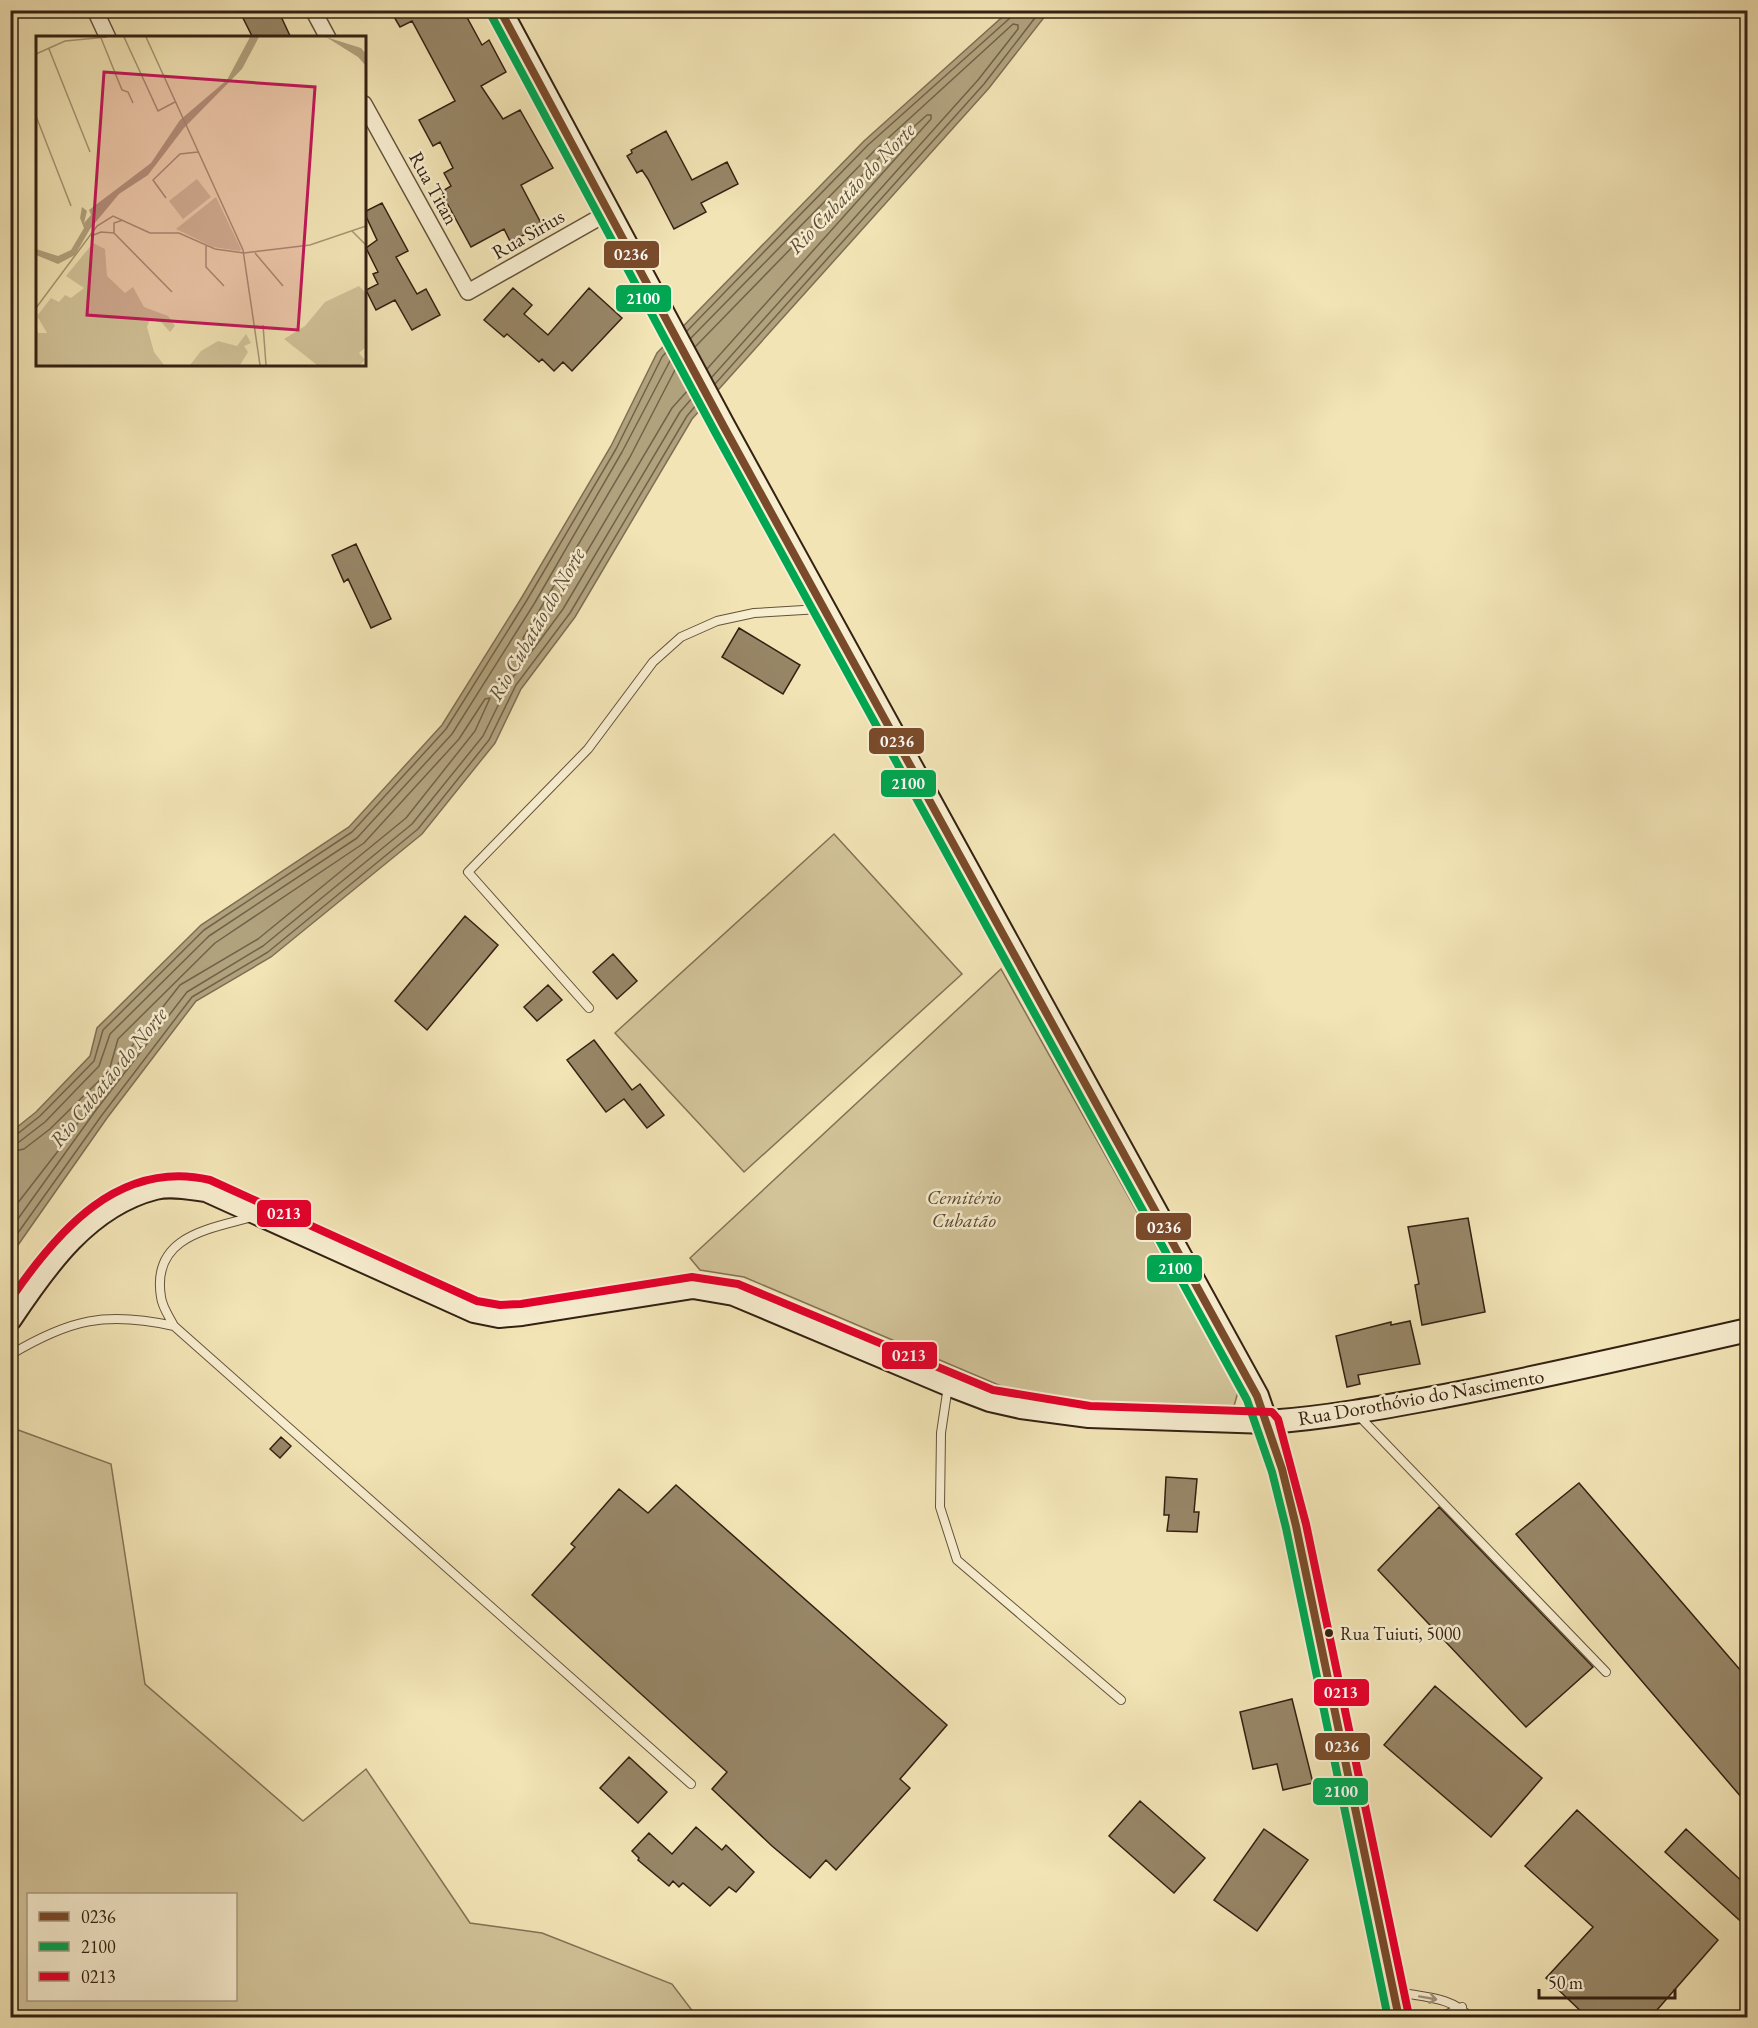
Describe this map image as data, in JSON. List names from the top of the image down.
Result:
{
  "streets": {
    "main road": ["Rua Dorothóvio do Nascimento"],
    "street": ["Rua Titan", "Rua Sirius"]
  },
  "crossings": [
    ["Rua Titan", "Rua Sirius"]
  ],
  "water": ["Rio Cubatão do Norte"],
  "parks": ["Cemitério Cubatão"],
  "places": ["Rua Tuiuti, 5000"],
  "lines": ["transit line 0236", "transit line 2100", "transit line 0213"],
  "legend": ["0236", "2100", "0213"],
  "scale_bar": "50 m"
}
